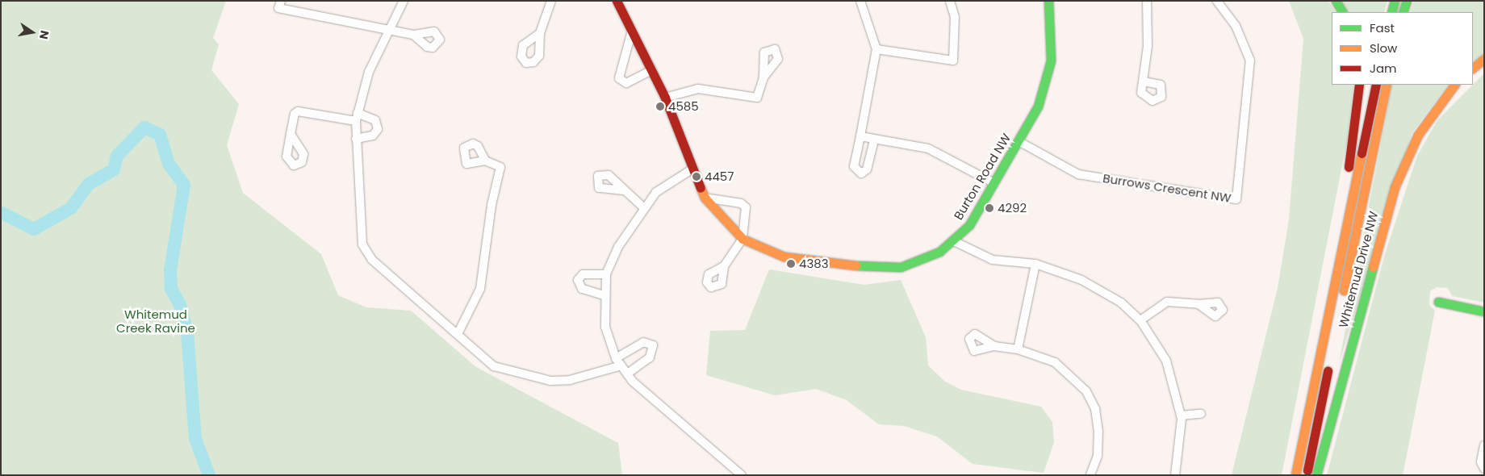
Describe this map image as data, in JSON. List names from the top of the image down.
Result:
{
  "streets": {
    "main road": ["Burton Road NW", "Whitemud Drive NW"],
    "street": ["Burrows Crescent NW"]
  },
  "crossings": [
    ["Burton Road NW", "Burrows Crescent NW"]
  ],
  "parks": ["Whitemud Creek Ravine"],
  "places": [
    "4585",
    "4457",
    "4292",
    "4383"
  ],
  "legend": ["Fast", "Slow", "Jam"],
  "north": "right"
}
